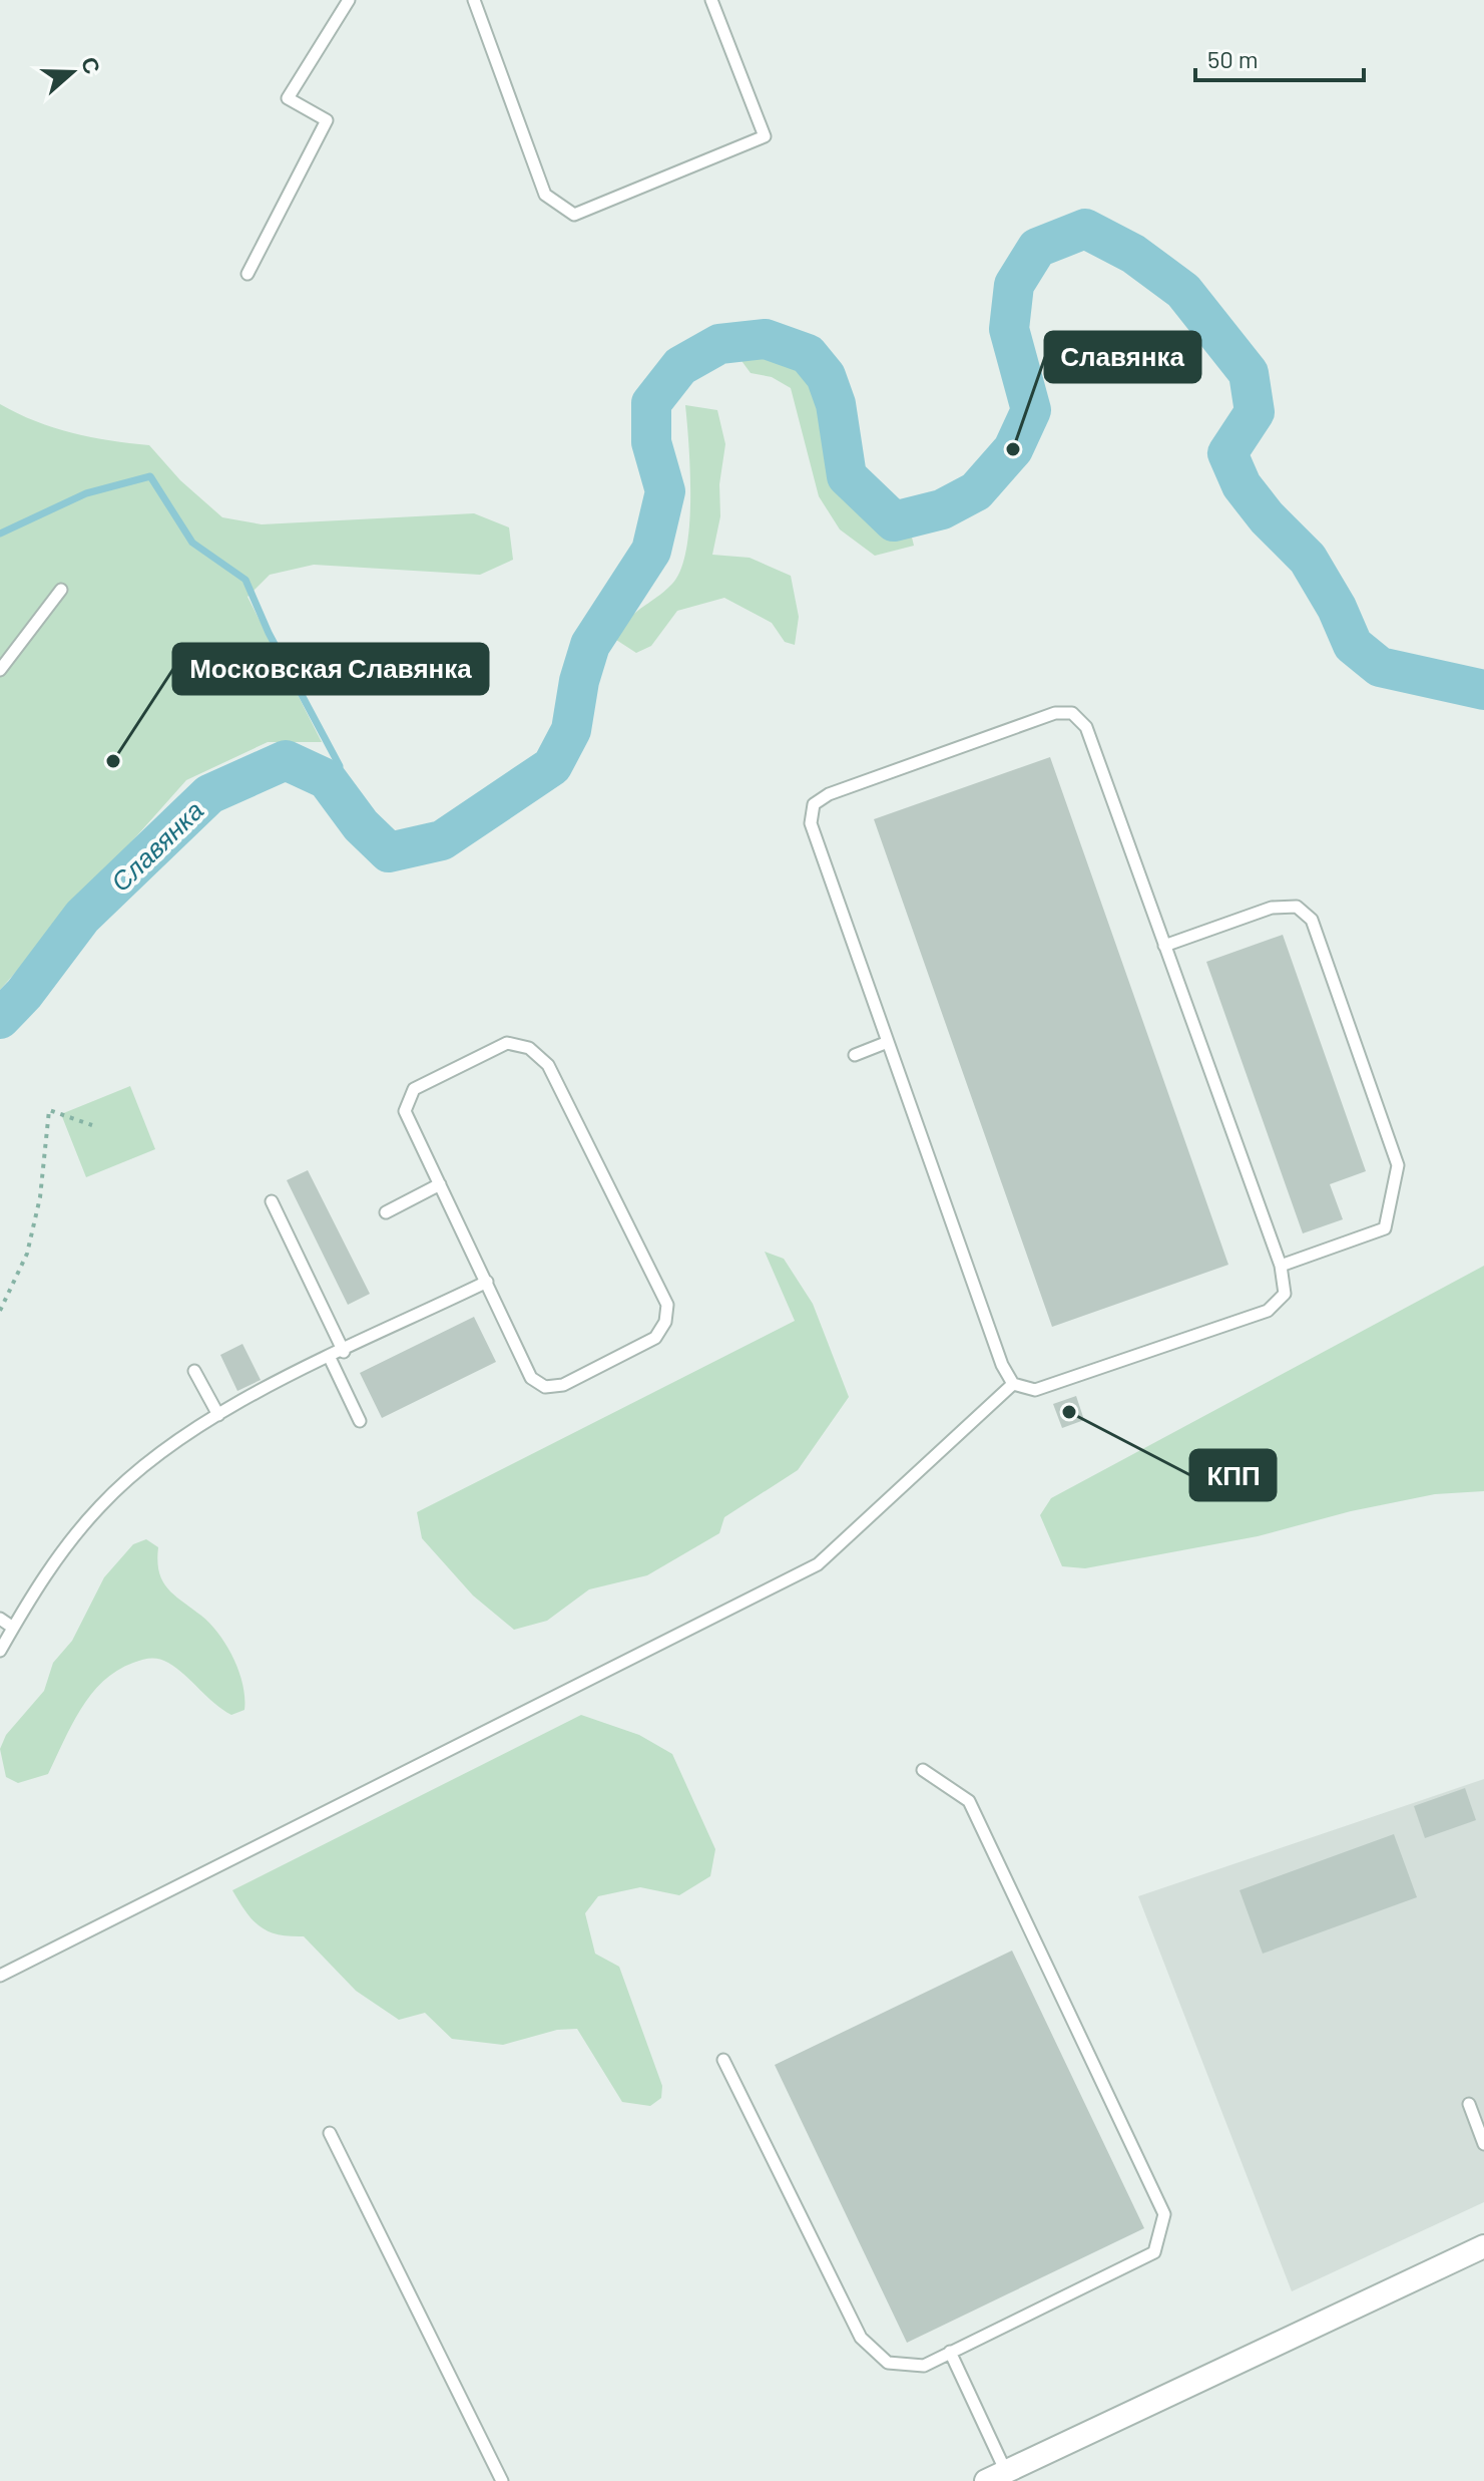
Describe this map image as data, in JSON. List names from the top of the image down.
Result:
{
  "water": ["Славянка"],
  "places": ["Славянка", "Московская Славянка", "КПП"],
  "scale_bar": "50 m",
  "north": "right"
}
